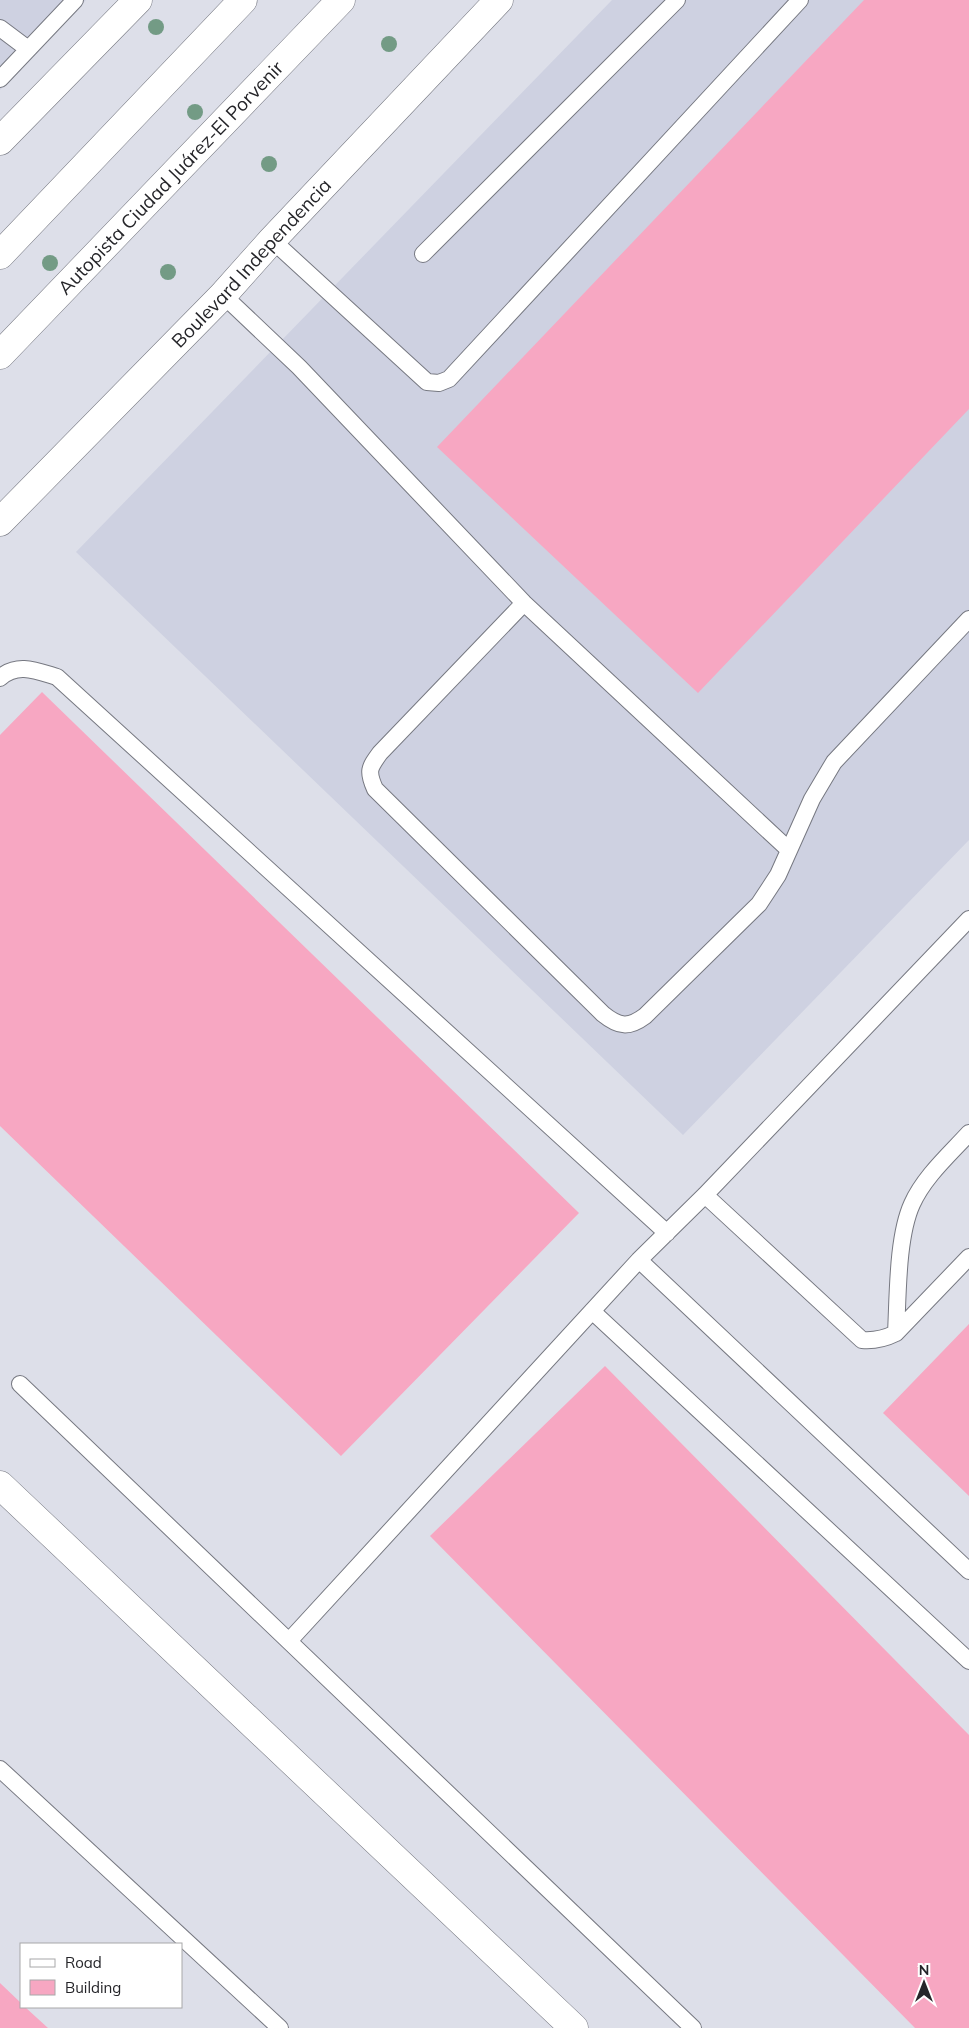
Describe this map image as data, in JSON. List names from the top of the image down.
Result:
{
  "streets": {
    "main road": ["Autopista Ciudad Juárez-El Porvenir", "Boulevard Independencia"]
  },
  "legend": ["Road", "Building"],
  "north": "top"
}
